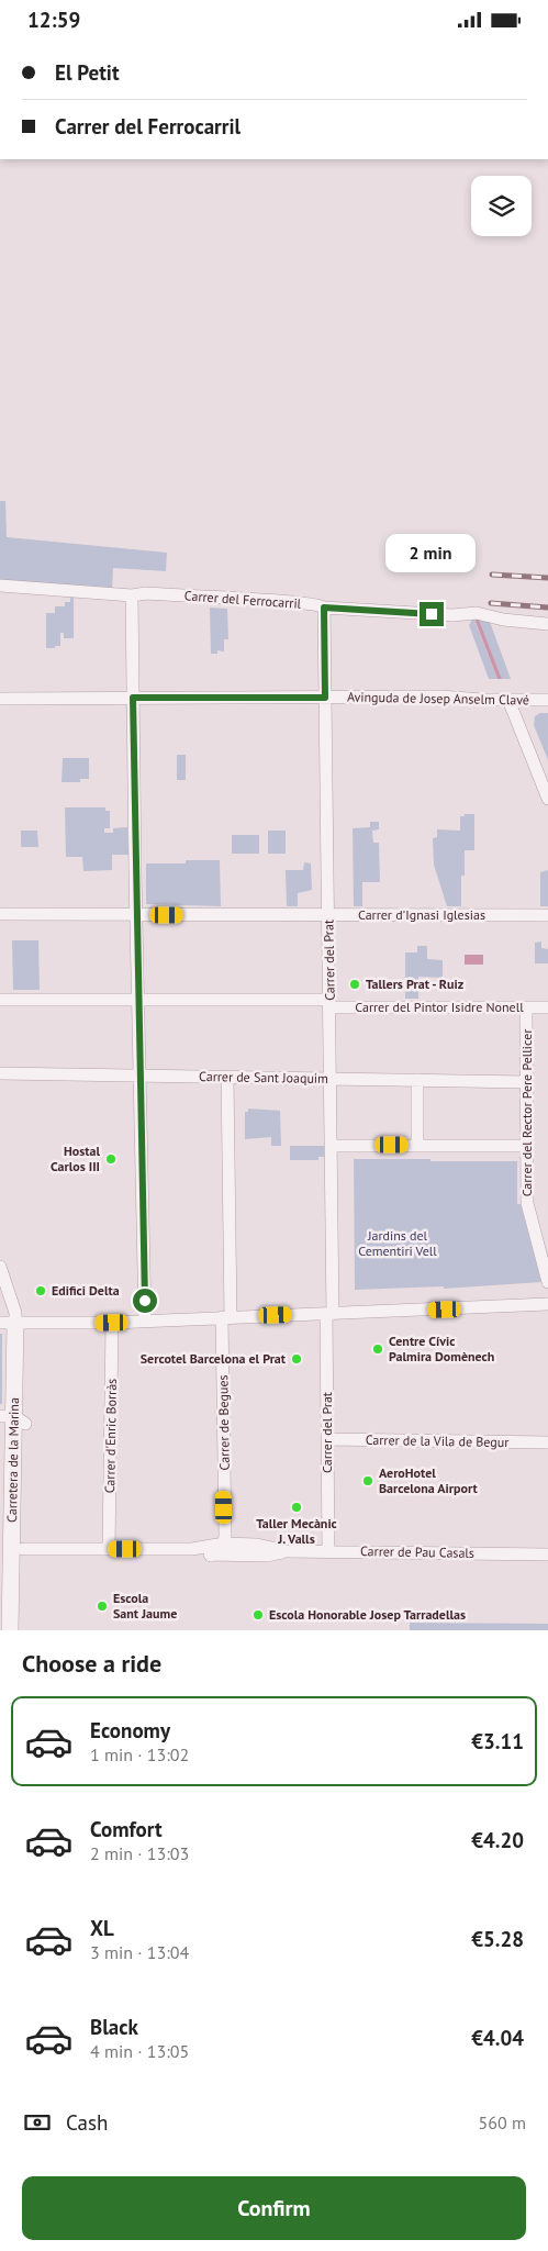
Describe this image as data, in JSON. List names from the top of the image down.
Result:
{
  "streets": {
    "street": [
      "Carrer del Ferrocarril",
      "Avinguda de Josep Anselm Clavé",
      "Carrer d'Ignasi Iglesias",
      "Carrer del Prat",
      "Carrer del Pintor Isidre Nonell",
      "Carrer de Sant Joaquim",
      "Carrer del Rector Pere Pellicer",
      "Carrer de Begues",
      "Carrer d'Enric Borràs",
      "Carrer de la Vila de Begur",
      "Carretera de la Marina",
      "Carrer de Pau Casals"
    ]
  },
  "crossings": [
    ["Carrer del Ferrocarril", "Carrer del Prat"],
    ["Avinguda de Josep Anselm Clavé", "Carrer del Prat"],
    ["Carrer d'Ignasi Iglesias", "Carrer del Prat"],
    ["Carrer del Prat", "Carrer del Pintor Isidre Nonell"],
    ["Carrer del Prat", "Carrer de Sant Joaquim"],
    ["Carrer del Prat", "Carrer de la Vila de Begur"],
    ["Carrer del Prat", "Carrer de Pau Casals"],
    ["Carrer del Pintor Isidre Nonell", "Carrer del Rector Pere Pellicer"],
    ["Carrer de Sant Joaquim", "Carrer del Rector Pere Pellicer"],
    ["Carrer de Sant Joaquim", "Carrer de Begues"],
    ["Carrer de Begues", "Carrer de Pau Casals"],
    ["Carrer d'Enric Borràs", "Carrer de Pau Casals"],
    ["Carretera de la Marina", "Carrer de Pau Casals"]
  ],
  "parks": ["Jardins del Cementiri Vell"],
  "places": [
    "Tallers Prat - Ruiz",
    "Hostal Carlos III",
    "Edifici Delta",
    "Centre Cívic Palmira Domènech",
    "Sercotel Barcelona el Prat",
    "AeroHotel Barcelona Airport",
    "Taller Mecànic J. Valls",
    "Escola Sant Jaume",
    "Escola Honorable Josep Tarradellas"
  ],
  "page": {
    "status": "12:59",
    "banner": ["El Petit", "Carrer del Ferrocarril"],
    "bubble": "2 min",
    "heading": "Choose a ride",
    "list": [
      {
        "name": "Economy",
        "note": "1 min · 13:02",
        "value": "€3.11"
      },
      {
        "name": "Comfort",
        "note": "2 min · 13:03",
        "value": "€4.20"
      },
      {
        "name": "XL",
        "note": "3 min · 13:04",
        "value": "€5.28"
      },
      {
        "name": "Black",
        "note": "4 min · 13:05",
        "value": "€4.04"
      }
    ],
    "pay": ["Cash", "560 m"],
    "buttons": "Confirm"
  }
}
